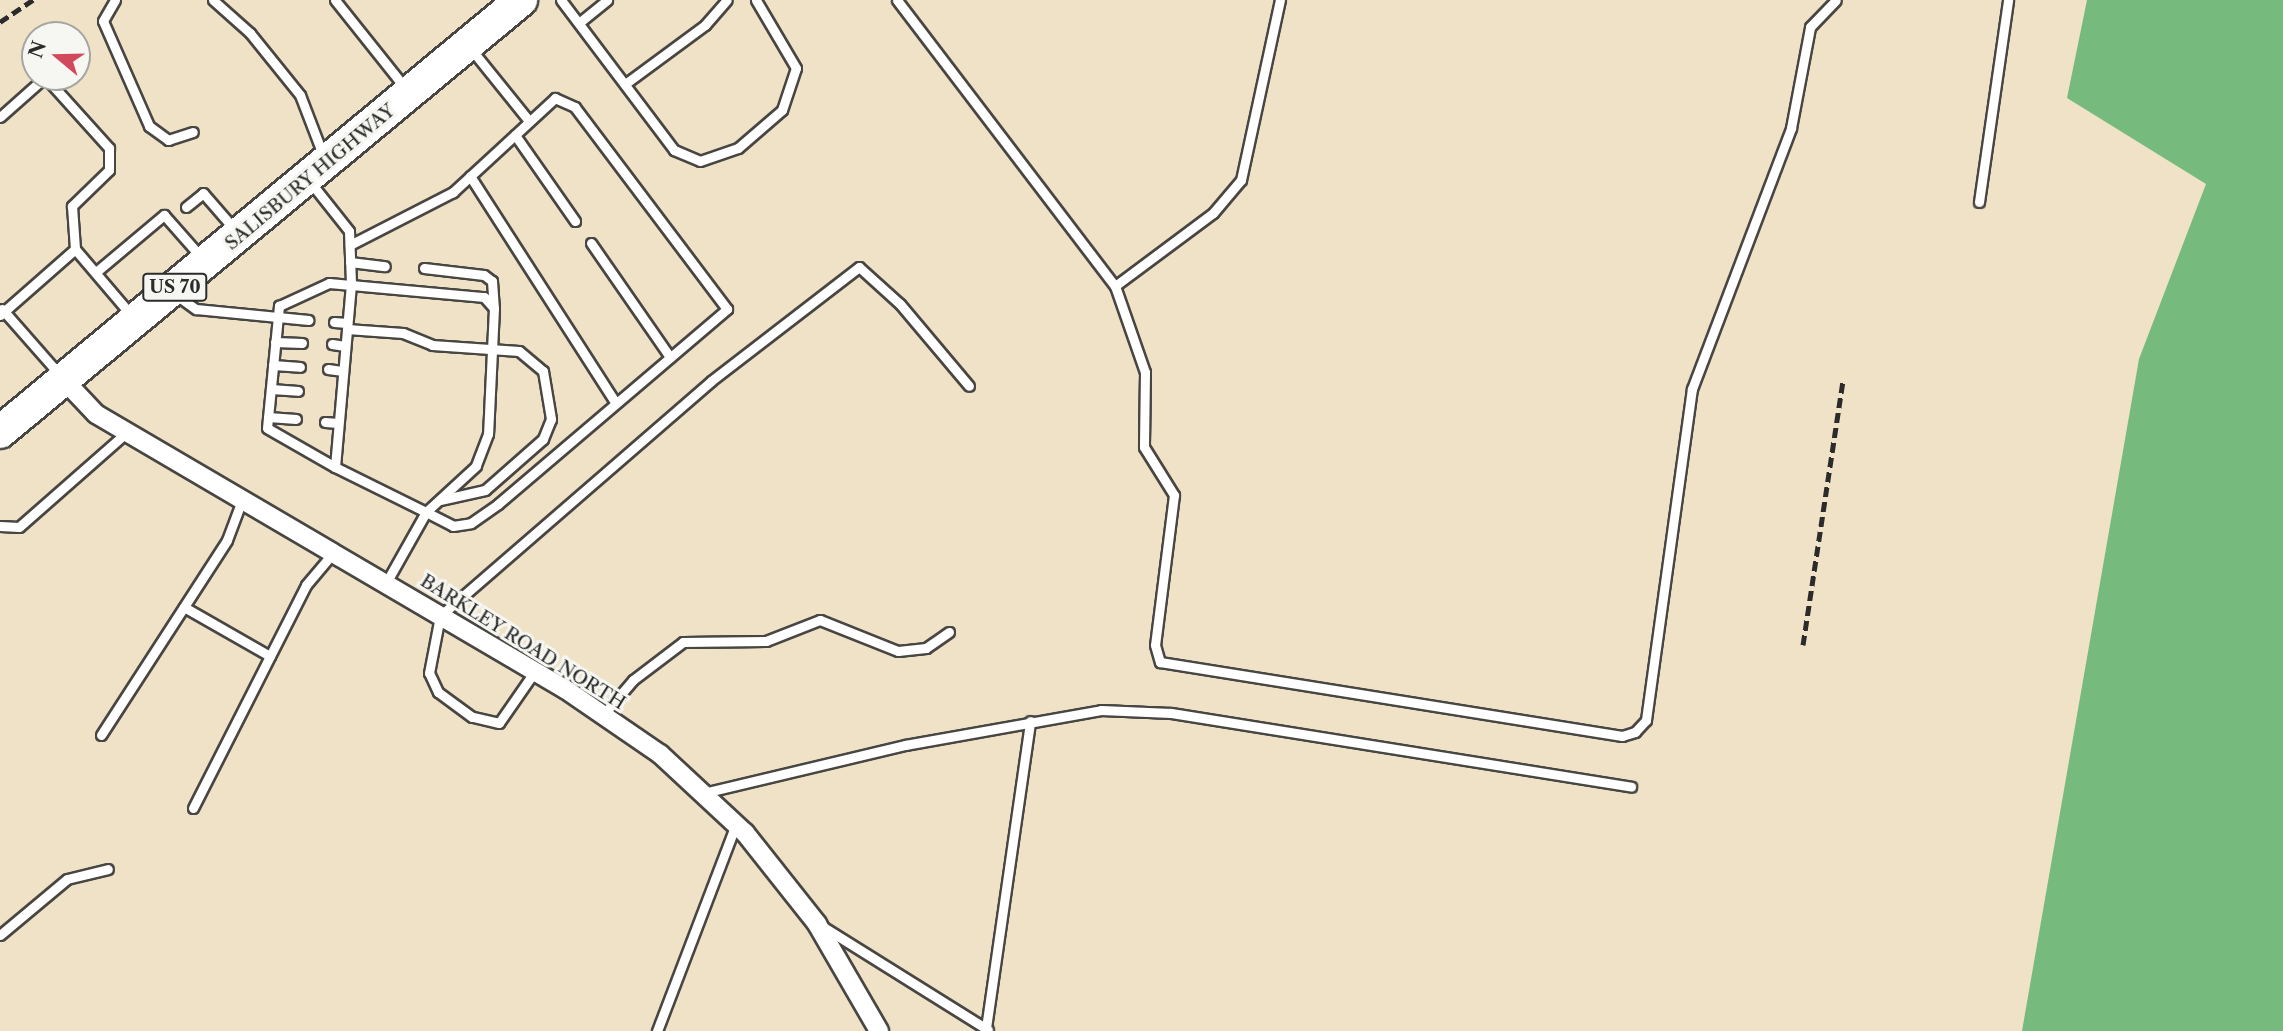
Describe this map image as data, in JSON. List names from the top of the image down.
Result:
{
  "streets": {
    "highway": ["SALISBURY HIGHWAY", "US 70"],
    "street": ["BARKLEY ROAD NORTH"]
  },
  "crossings": [
    ["SALISBURY HIGHWAY", "BARKLEY ROAD NORTH"]
  ],
  "north": "left"
}
